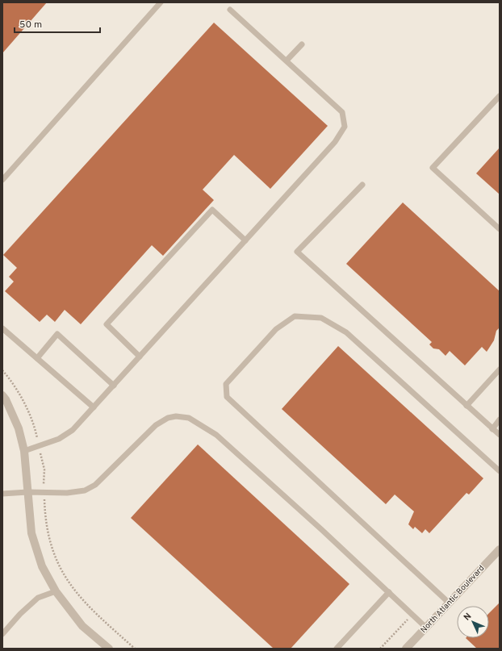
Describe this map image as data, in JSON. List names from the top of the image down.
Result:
{
  "streets": {
    "street": ["North Atlantic Boulevard"]
  },
  "scale_bar": "50 m",
  "north": "top left"
}
